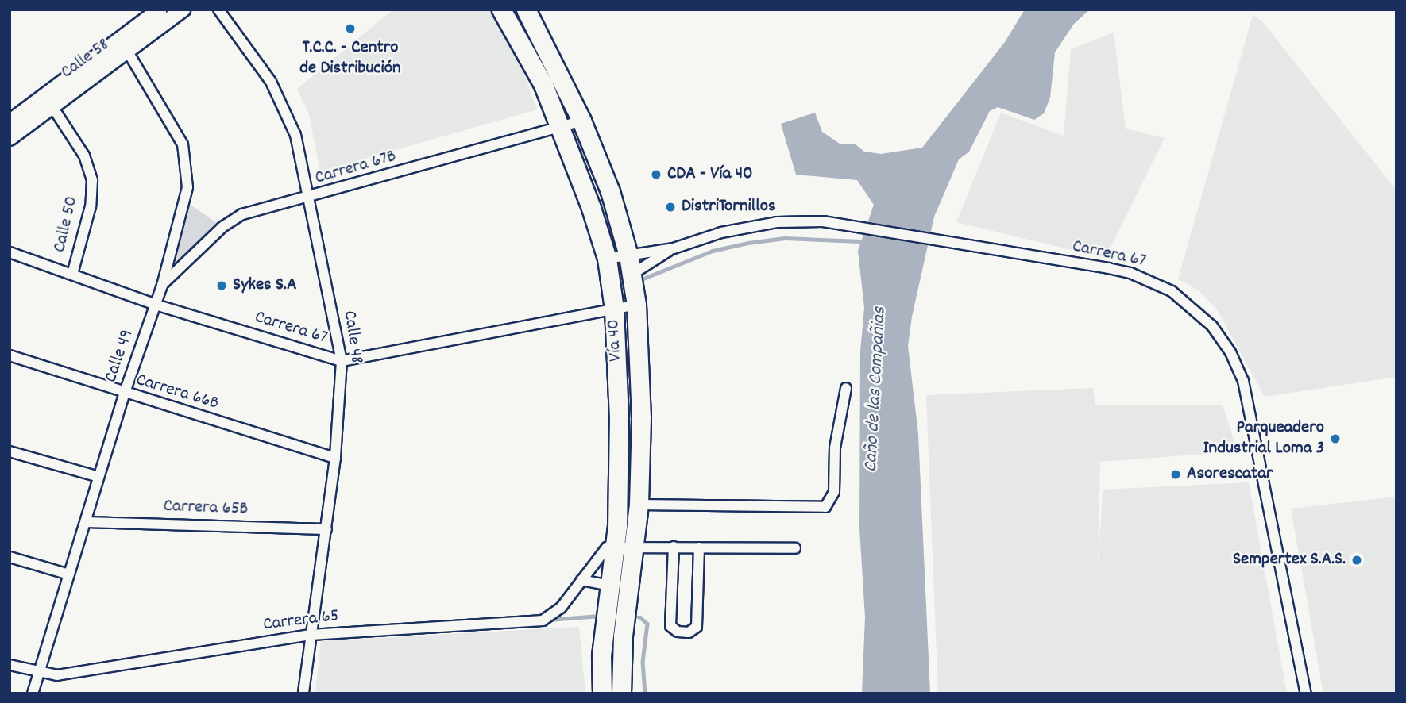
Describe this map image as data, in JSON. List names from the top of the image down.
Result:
{
  "streets": {
    "highway": ["Vía 40"],
    "street": [
      "Calle 58",
      "Carrera 67B",
      "Calle 50",
      "Carrera 67",
      "Calle 48",
      "Calle 49",
      "Carrera 66B",
      "Carrera 65B",
      "Carrera 65"
    ]
  },
  "crossings": [
    ["Calle 58", "Calle 50"],
    ["Calle 58", "Calle 49"],
    ["Carrera 67B", "Calle 48"],
    ["Carrera 67B", "Vía 40"],
    ["Carrera 67B", "Calle 49"],
    ["Calle 50", "Carrera 67"],
    ["Carrera 67", "Calle 48"],
    ["Carrera 67", "Vía 40"],
    ["Carrera 67", "Calle 49"],
    ["Calle 48", "Carrera 66B"],
    ["Calle 48", "Carrera 65B"],
    ["Calle 48", "Carrera 65"],
    ["Vía 40", "Carrera 65"],
    ["Calle 49", "Carrera 66B"],
    ["Calle 49", "Carrera 65B"],
    ["Calle 49", "Carrera 65"]
  ],
  "water": ["Caño de las Compañias"],
  "places": [
    "T.C.C. - Centro de Distribución",
    "CDA - Vía 40",
    "DistriTornillos",
    "Sykes S.A",
    "Parqueadero Industrial Loma 3",
    "Asorescatar",
    "Sempertex S.A.S."
  ]
}
